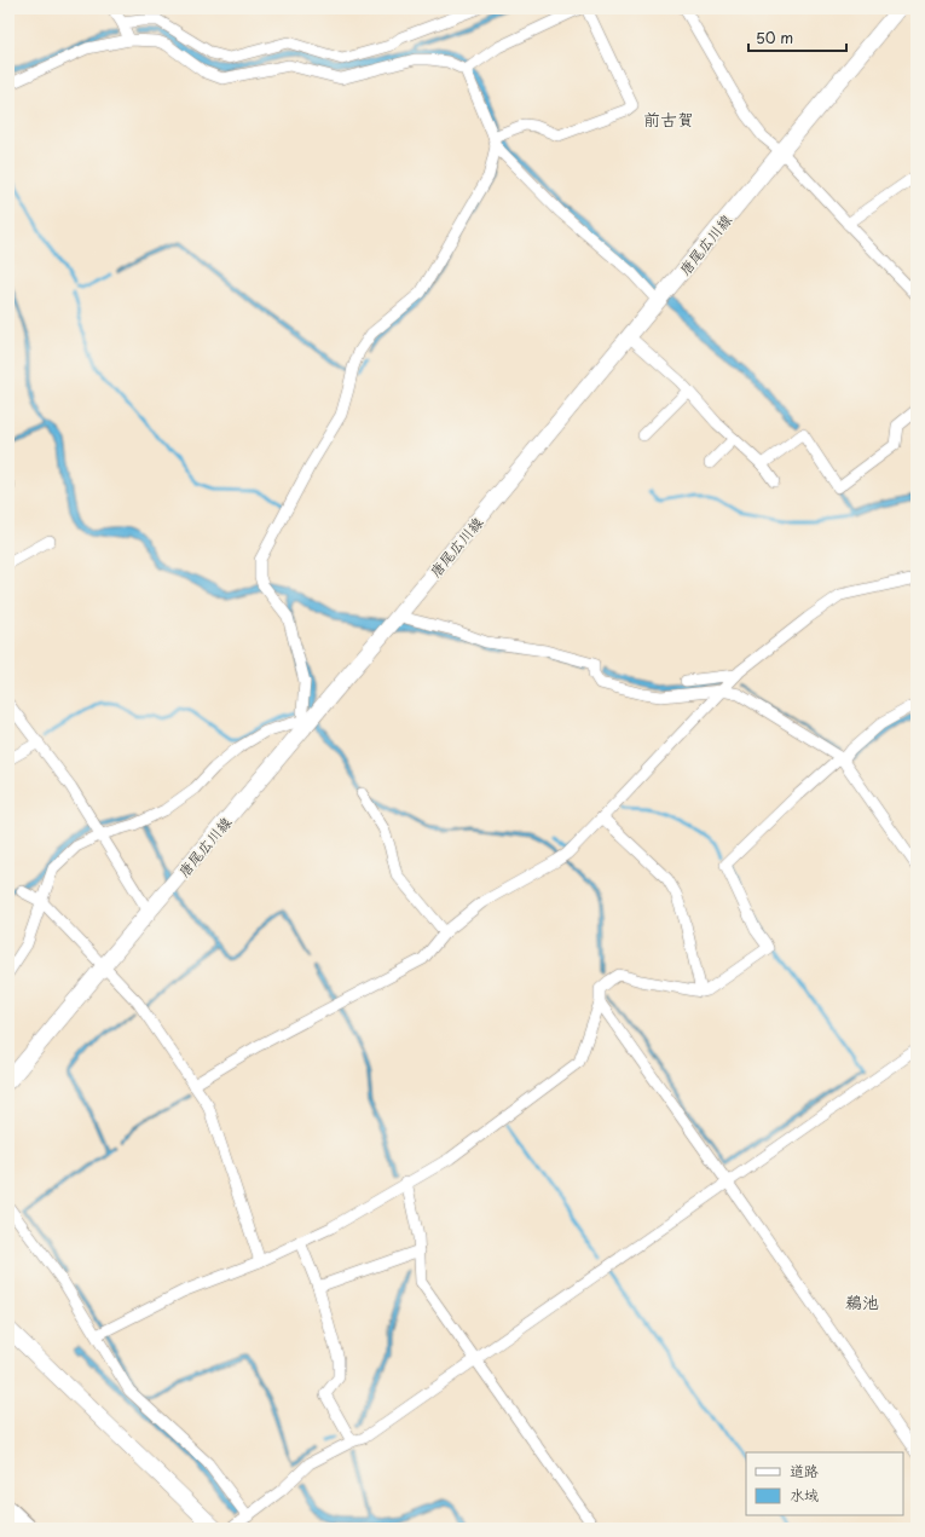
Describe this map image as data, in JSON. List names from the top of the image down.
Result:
{
  "streets": {
    "main road": ["唐尾広川線"]
  },
  "districts": ["前古賀", "鵜池"],
  "legend": ["道路", "水域"],
  "scale_bar": "50 m"
}
